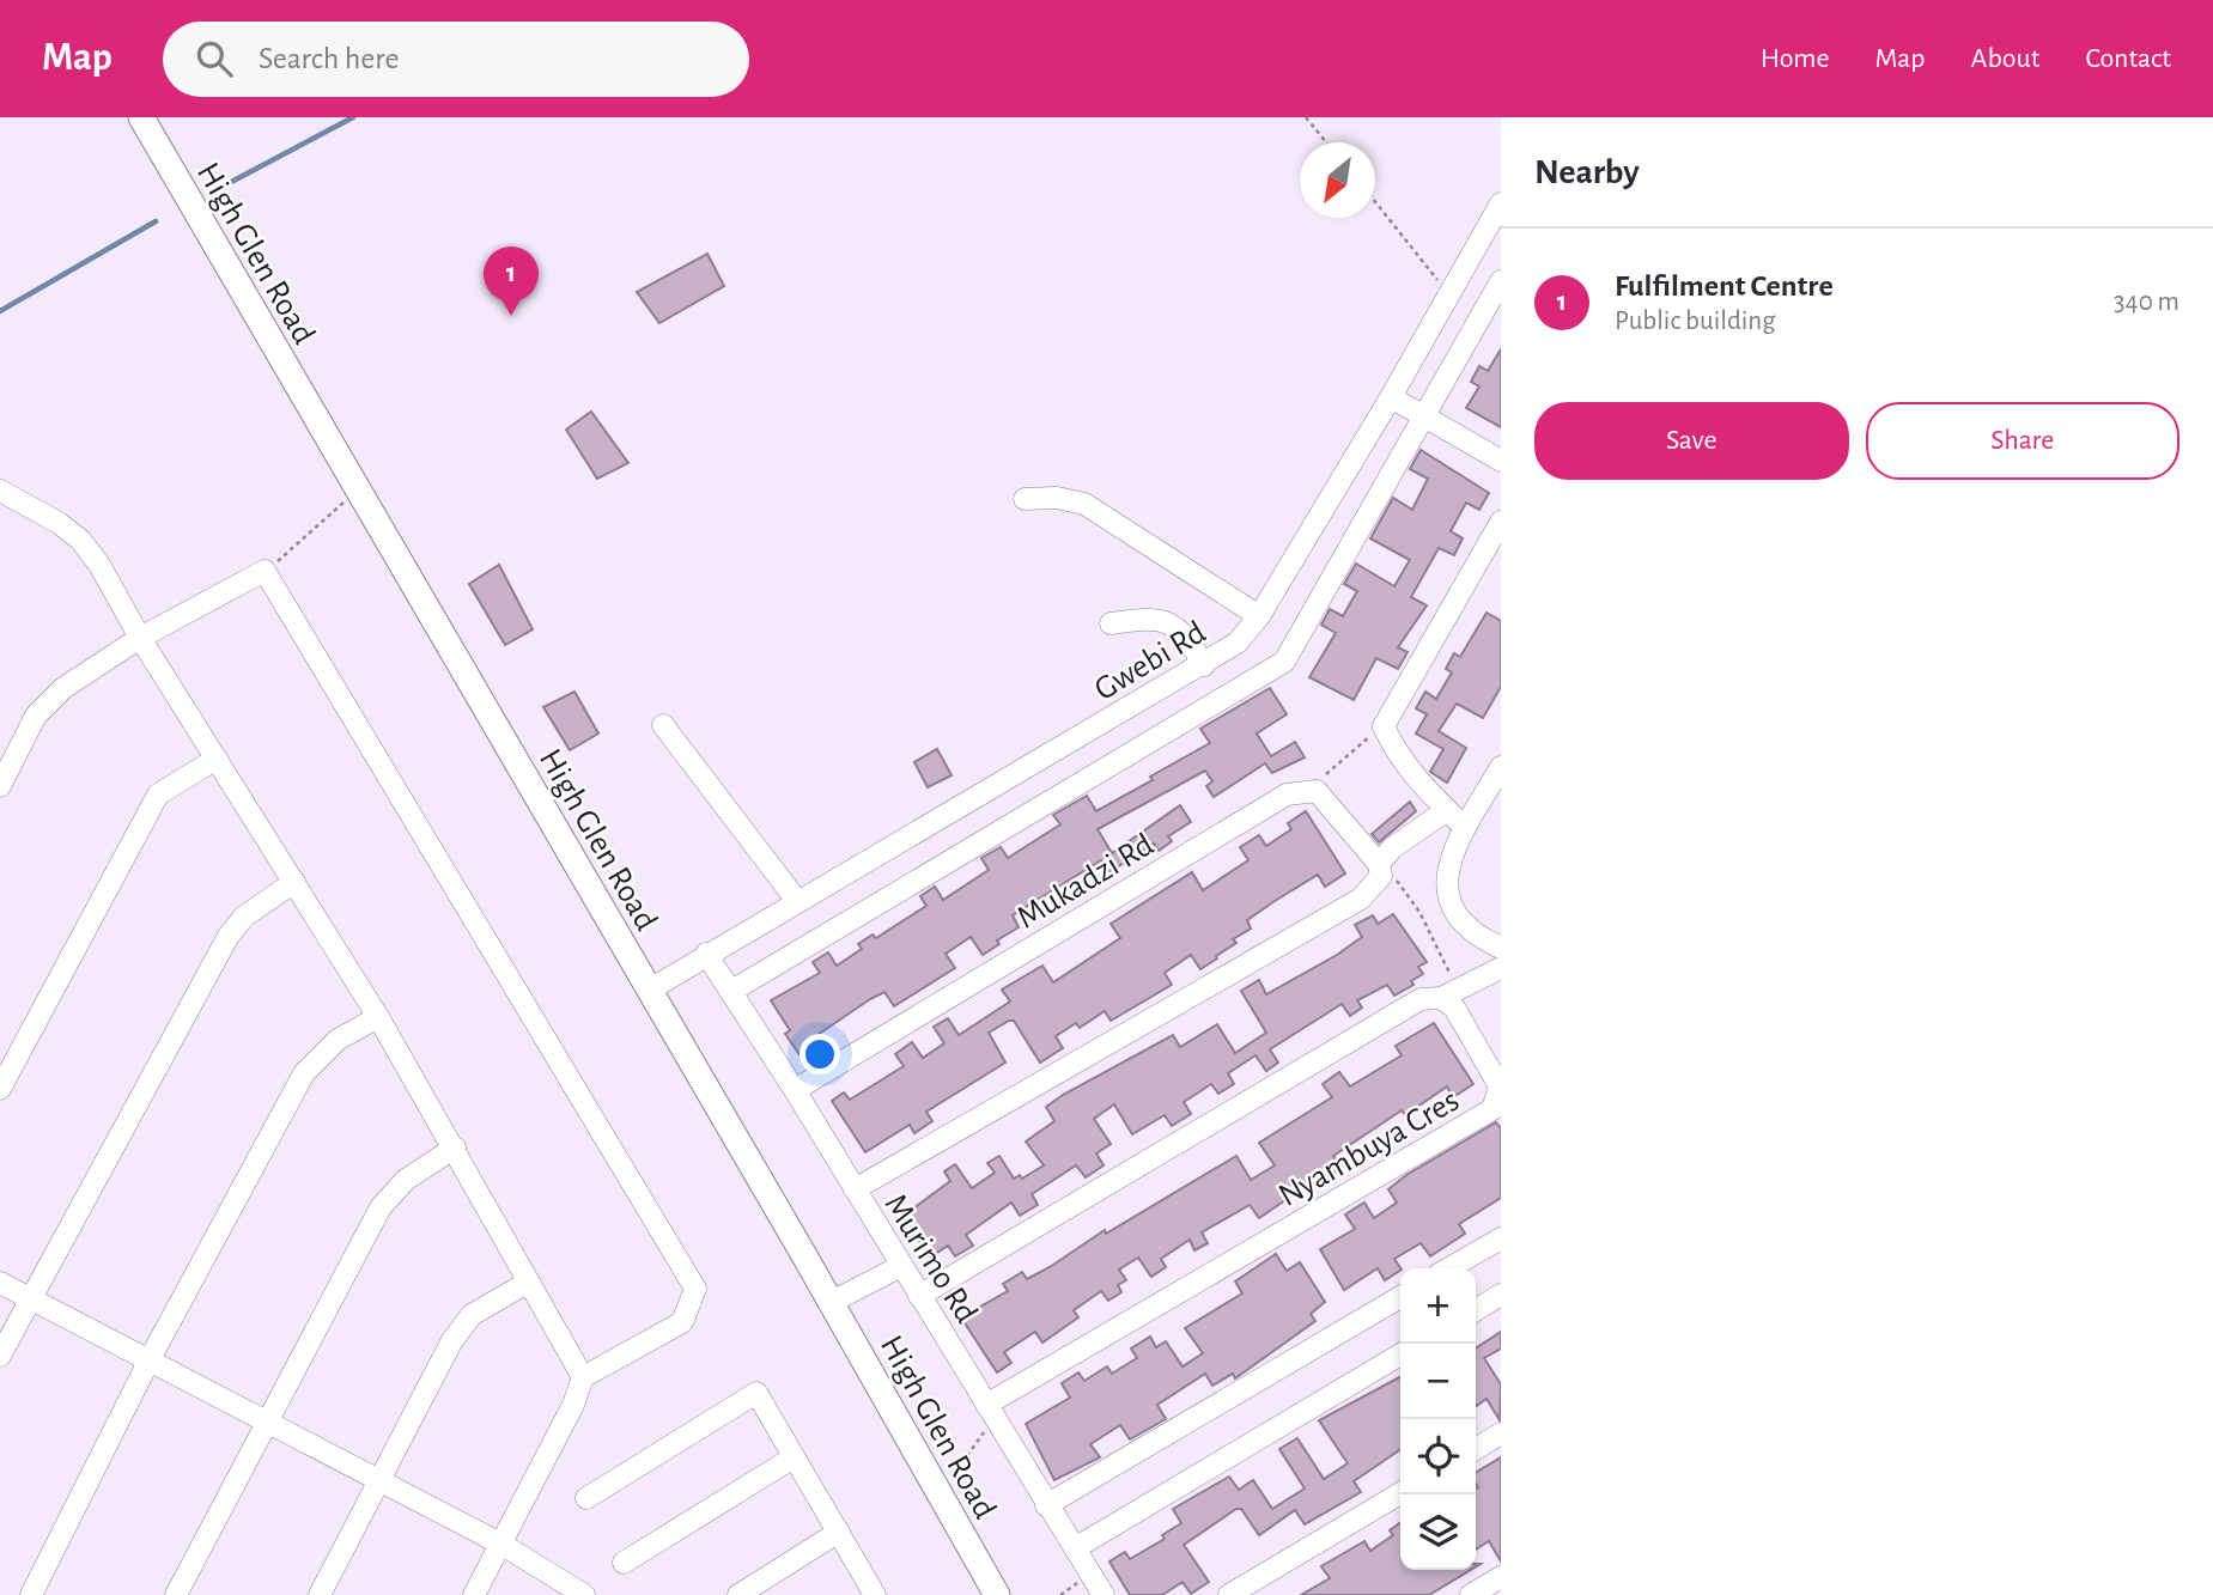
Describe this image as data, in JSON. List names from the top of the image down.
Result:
{
  "streets": {
    "main road": ["High Glen Road"],
    "street": [
      "Gwebi Rd",
      "Mukadzi Rd",
      "Nyambuya Cres",
      "Murimo Rd"
    ]
  },
  "crossings": [
    ["High Glen Road", "Gwebi Rd"],
    ["Gwebi Rd", "Murimo Rd"],
    ["Mukadzi Rd", "Murimo Rd"],
    ["Nyambuya Cres", "Murimo Rd"]
  ],
  "north": "bottom left",
  "page": {
    "header": "Map",
    "search": "Search here",
    "nav": [
      "Home",
      "Map",
      "About",
      "Contact"
    ],
    "heading": "Nearby",
    "list": [
      {
        "mark": "1",
        "name": "Fulfilment Centre",
        "note": "Public building",
        "value": "340 m"
      }
    ],
    "pins": "1",
    "buttons": ["Save", "Share"],
    "map_buttons": ["+", "−"]
  }
}
